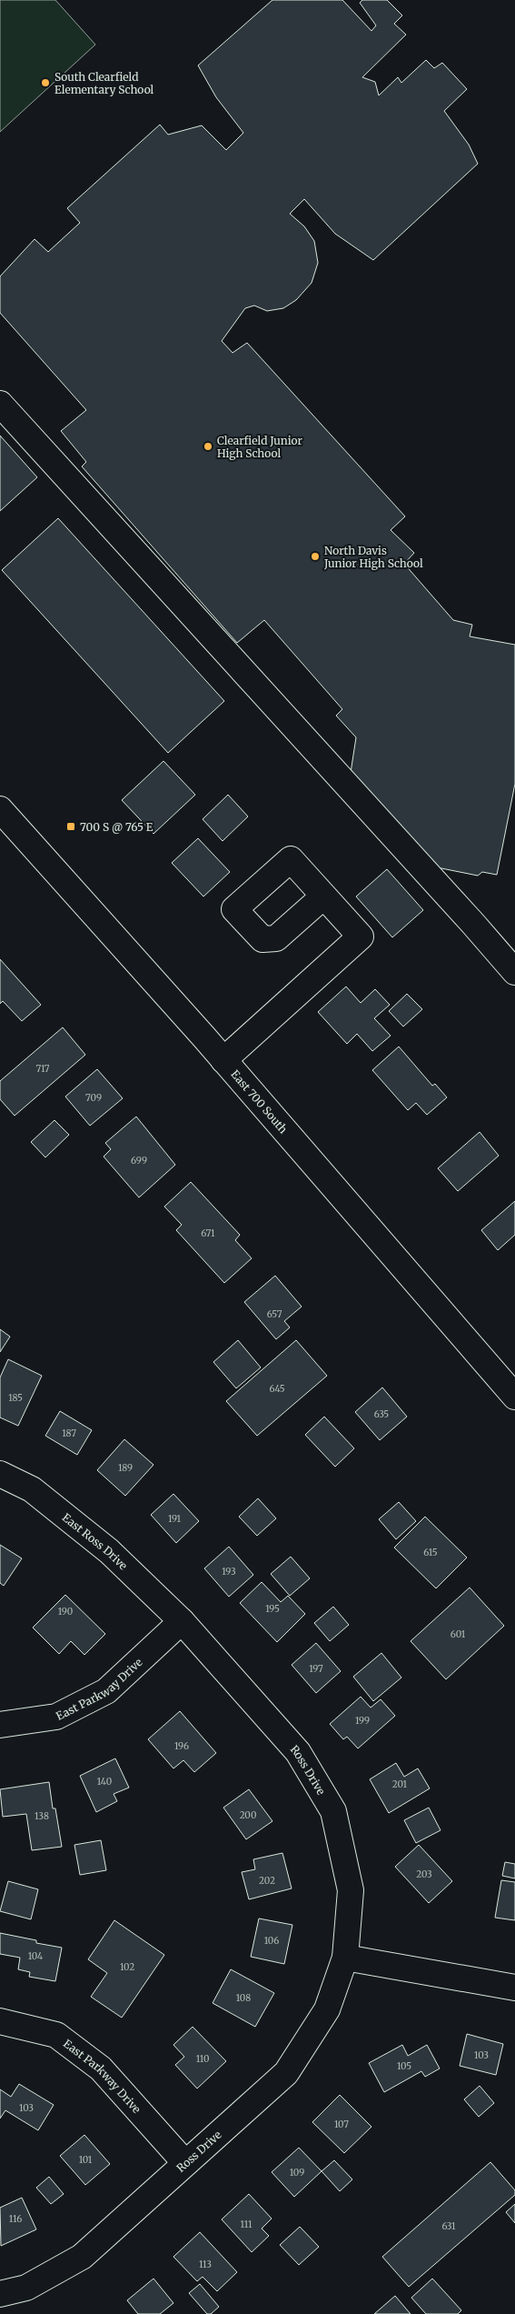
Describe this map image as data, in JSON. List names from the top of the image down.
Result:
{
  "streets": {
    "street": [
      "East 700 South",
      "East Ross Drive",
      "East Parkway Drive",
      "Ross Drive"
    ]
  },
  "crossings": [
    ["East Ross Drive", "East Parkway Drive"],
    ["East Ross Drive", "Ross Drive"],
    ["East Parkway Drive", "Ross Drive"]
  ],
  "places": {
    "other": ["South Clearfield Elementary School", "Clearfield Junior High School", "North Davis Junior High School"],
    "transit": ["700 S @ 765 E"]
  },
  "house_numbers": [
    "717",
    "709",
    "699",
    "671",
    "657",
    "645",
    "185",
    "635",
    "187",
    "189",
    "191",
    "615",
    "193",
    "195",
    "190",
    "601",
    "197",
    "199",
    "196",
    "140",
    "201",
    "200",
    "138",
    "203",
    "202",
    "106",
    "104",
    "102",
    "108",
    "103",
    "110",
    "105",
    "103",
    "107",
    "101",
    "109",
    "116",
    "111",
    "631",
    "113"
  ]
}
